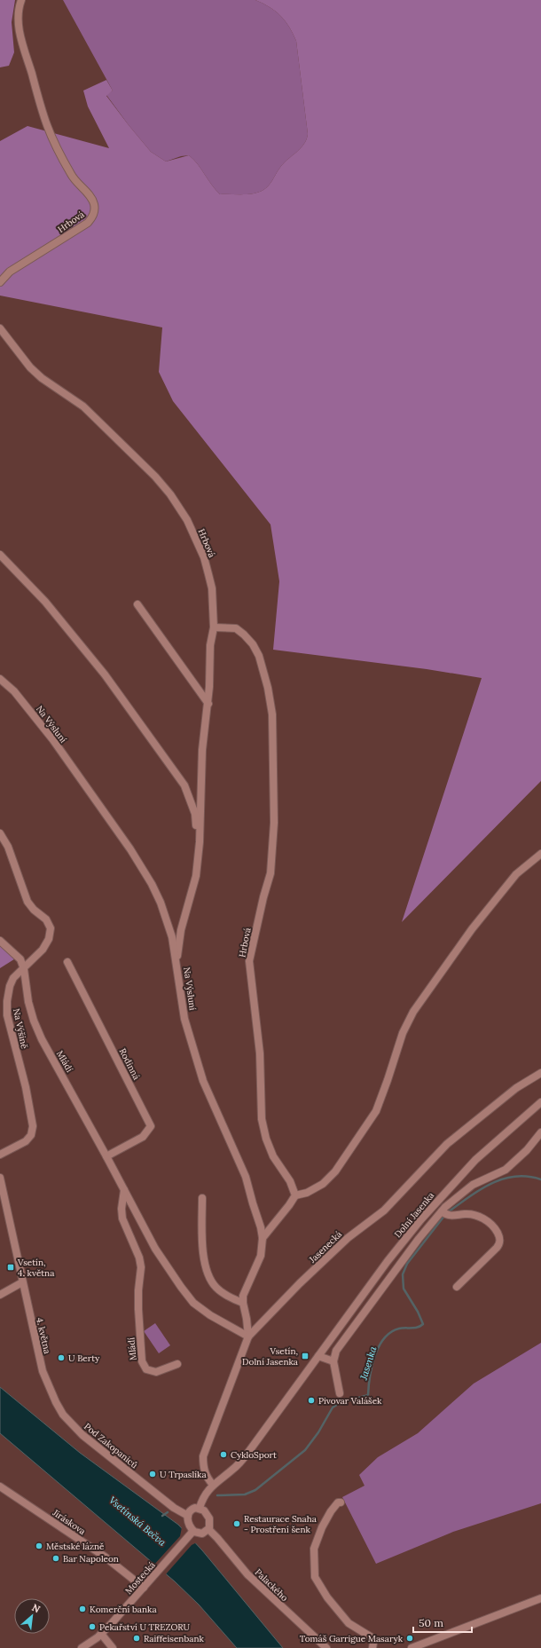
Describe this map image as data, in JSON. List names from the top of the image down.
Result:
{
  "streets": {
    "street": [
      "Hrbová",
      "Na Výsluní",
      "Na Výšině",
      "Mládí",
      "Rodinná",
      "Dolní Jasenka",
      "Jasenecká",
      "4. května",
      "Pod Zakopaniců",
      "Jiráskova",
      "Mostecká",
      "Palackého"
    ]
  },
  "crossings": [
    ["Hrbová", "Na Výsluní"],
    ["Na Výsluní", "Mládí"],
    ["Na Výsluní", "Jasenecká"],
    ["Na Výšině", "Mládí"],
    ["Mládí", "Rodinná"],
    ["Mládí", "Jasenecká"],
    ["Dolní Jasenka", "Jasenecká"],
    ["Dolní Jasenka", "Pod Zakopaniců"],
    ["Dolní Jasenka", "Mostecká"],
    ["Dolní Jasenka", "Palackého"],
    ["4. května", "Pod Zakopaniců"],
    ["Pod Zakopaniců", "Mostecká"],
    ["Pod Zakopaniců", "Palackého"],
    ["Jiráskova", "Mostecká"],
    ["Mostecká", "Palackého"]
  ],
  "water": ["Jasenka", "Vsetínská Bečva"],
  "places": {
    "transit": ["Vsetín, 4. května", "Vsetín, Dolní Jasenka"],
    "other": [
      "U Berty",
      "Pivovar Valášek",
      "CykloSport",
      "U Trpaslíka",
      "Restaurace Snaha - Prostření šenk",
      "Městské lázně",
      "Bar Napoleon",
      "Komerční banka",
      "Pekařství U TREZORU",
      "Raiffeisenbank",
      "Tomáš Garrigue Masaryk"
    ]
  },
  "scale_bar": "50 m",
  "north": "top right"
}
